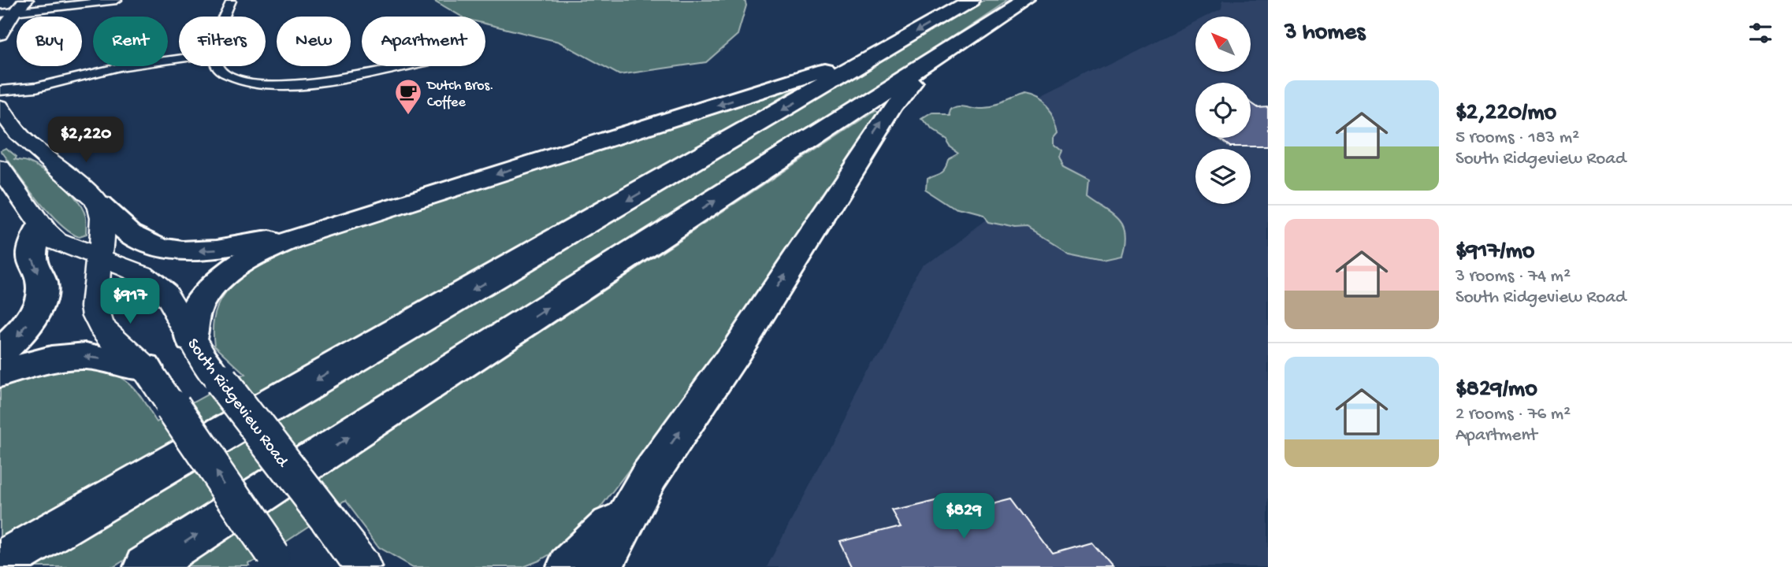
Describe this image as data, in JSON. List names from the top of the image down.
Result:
{
  "streets": {
    "main road": ["South Ridgeview Road"]
  },
  "places": {
    "cafe": ["Dutch Bros. Coffee"]
  },
  "north": "top left",
  "page": {
    "heading": "3 homes",
    "chip": [
      "Buy",
      "Rent",
      "Filters",
      "New",
      "Apartment"
    ],
    "list": [
      {
        "name": "$2,220/mo",
        "note": "5 rooms · 183 m² · South Ridgeview Road"
      },
      {
        "name": "$917/mo",
        "note": "3 rooms · 74 m² · South Ridgeview Road"
      },
      {
        "name": "$829/mo",
        "note": "2 rooms · 76 m² · Apartment"
      }
    ],
    "price": ["$2,220", "$917", "$829"]
  }
}
